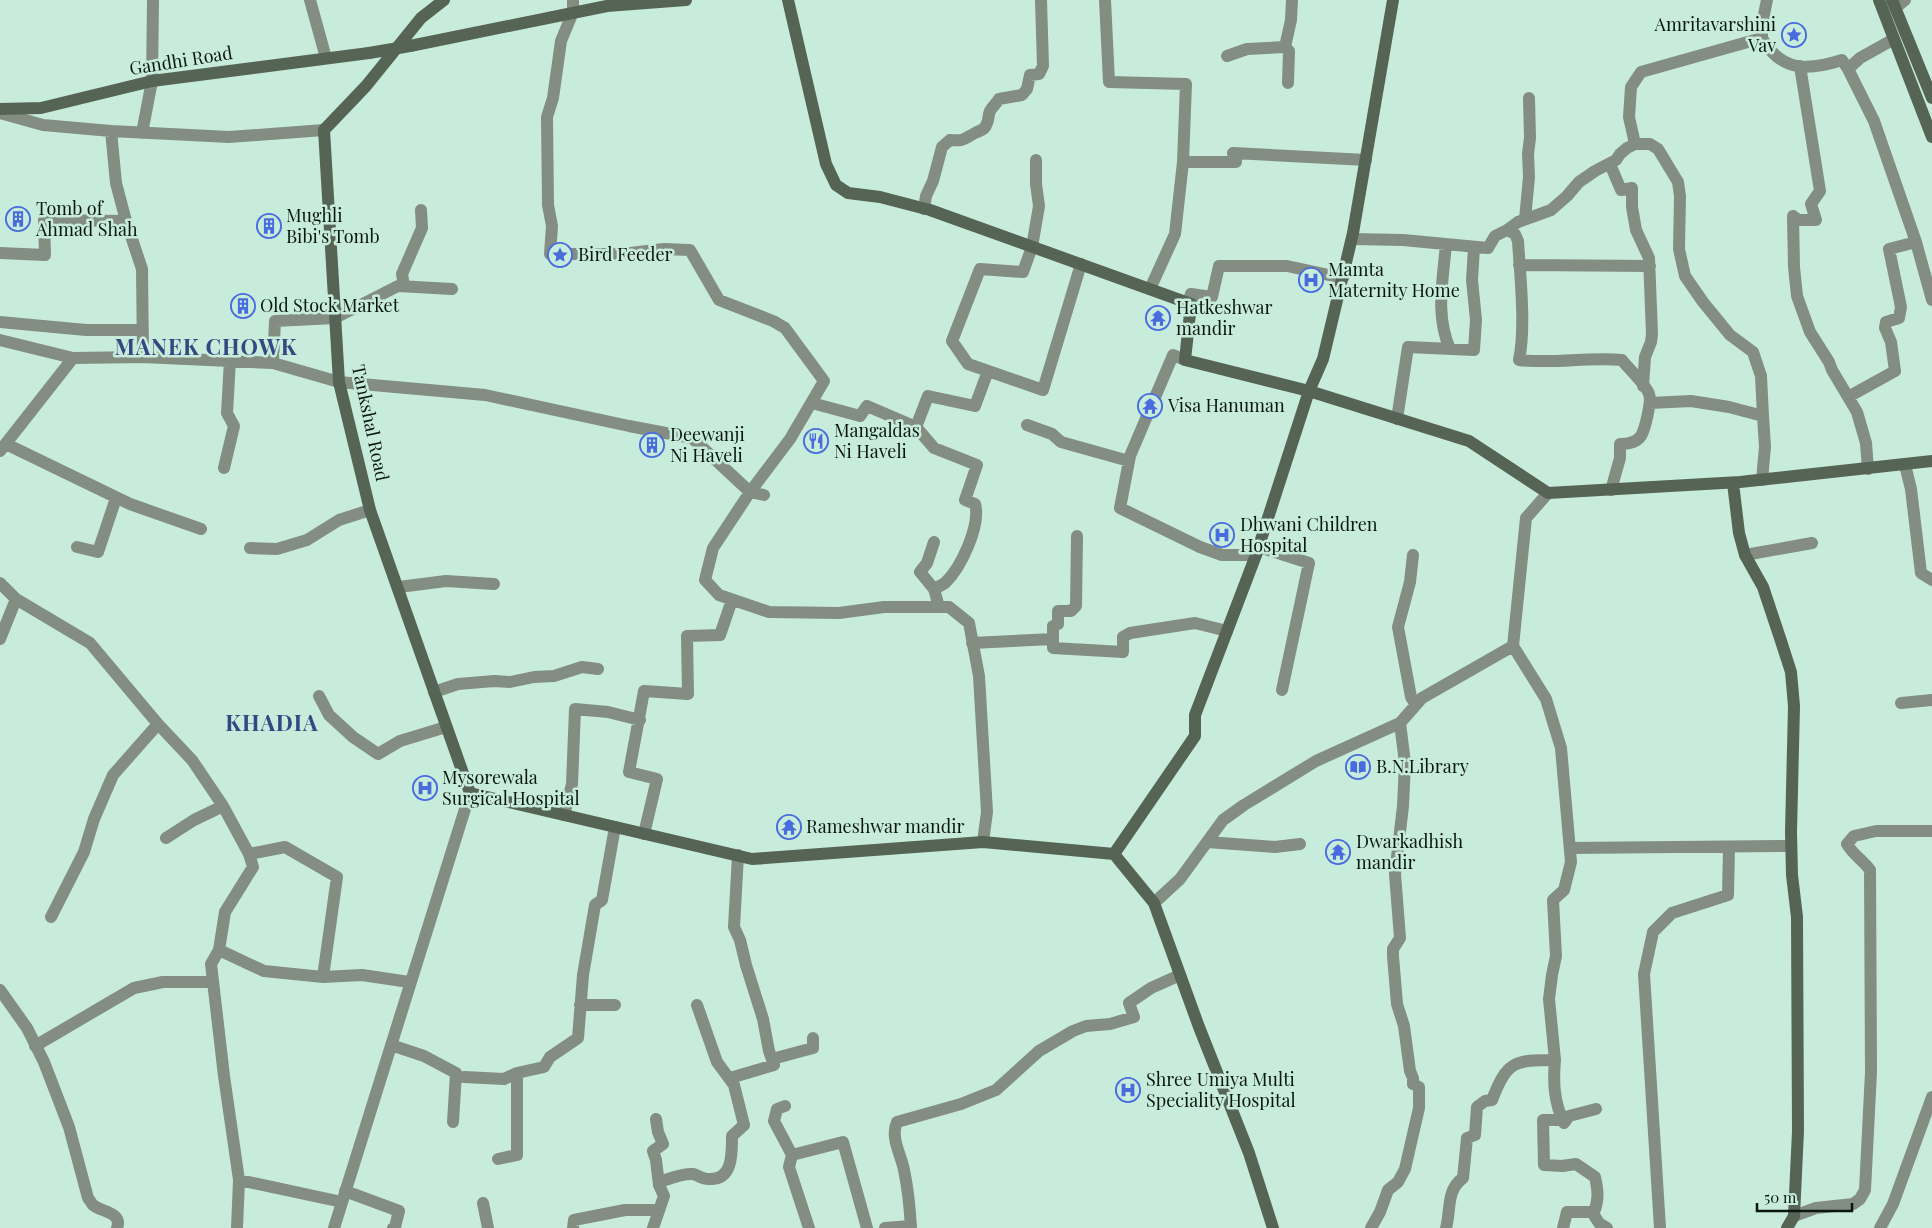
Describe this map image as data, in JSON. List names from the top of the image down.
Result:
{
  "streets": {
    "street": ["Gandhi Road", "Tankshal Road"]
  },
  "districts": ["MANEK CHOWK", "KHADIA"],
  "places": {
    "place": ["Amritavarshini Vav", "Bird Feeder"],
    "building": [
      "Tomb of Ahmad Shah",
      "Mughli Bibi's Tomb",
      "Old Stock Market",
      "Deewanji Ni Haveli"
    ],
    "hospital": [
      "Mamta Maternity Home",
      "Dhwani Children Hospital",
      "Mysorewala Surgical Hospital",
      "Shree Umiya Multi Speciality Hospital"
    ],
    "temple": [
      "Hatkeshwar mandir",
      "Visa Hanuman",
      "Rameshwar mandir",
      "Dwarkadhish mandir"
    ],
    "restaurant": ["Mangaldas Ni Haveli"],
    "library": ["B.N.Library"]
  },
  "scale_bar": "50 m"
}
